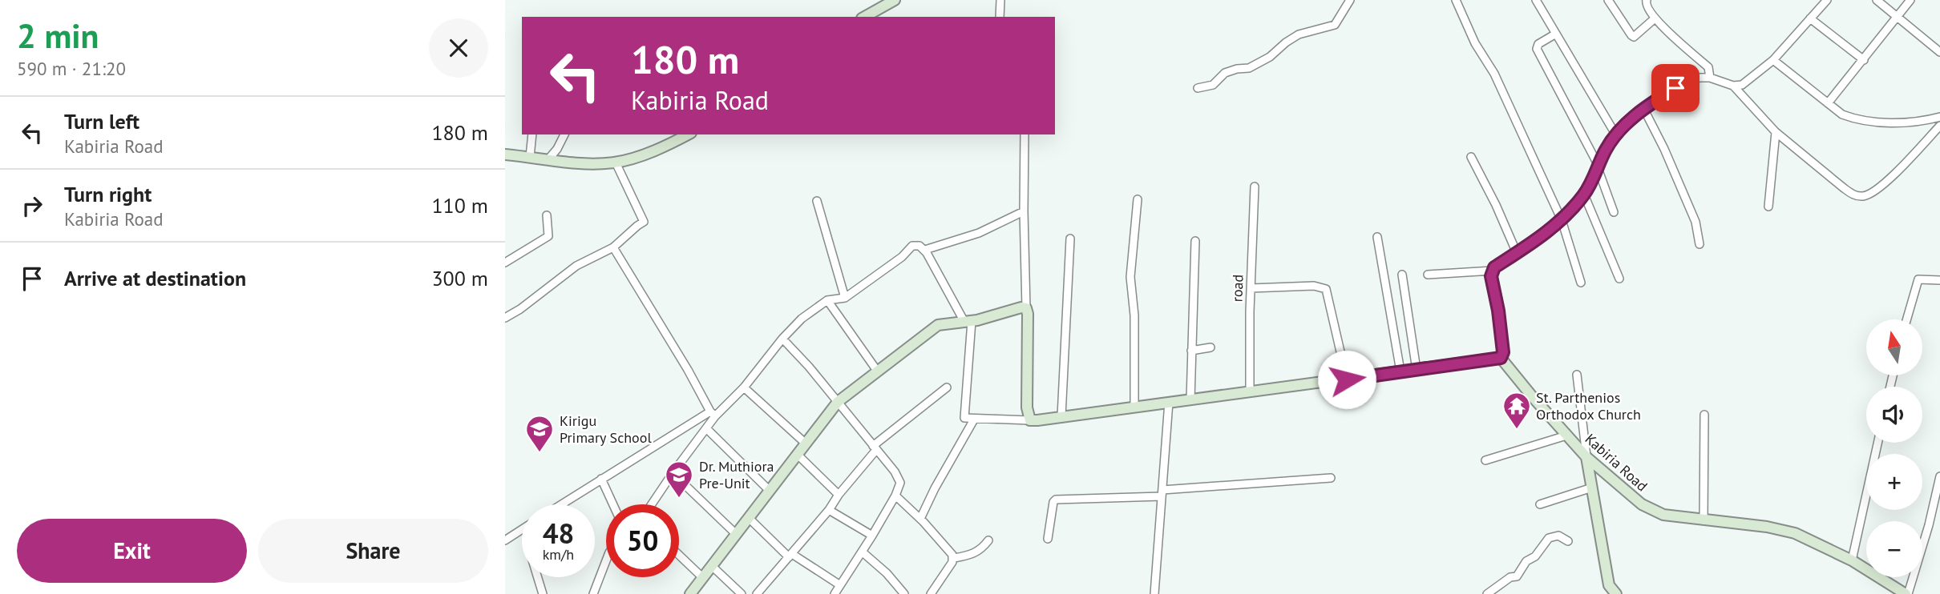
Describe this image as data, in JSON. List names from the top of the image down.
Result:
{
  "streets": {
    "main road": ["Kabiria Road"],
    "street": ["road"]
  },
  "places": {
    "temple": ["St. Parthenios Orthodox Church"],
    "school or university": ["Kirigu Primary School", "Dr. Muthiora Pre-Unit"]
  },
  "north": "top",
  "page": {
    "heading": ["2 min", "590 m · 21:20"],
    "turn": ["180 m", "Kabiria Road"],
    "list": [
      {
        "name": "Turn left",
        "note": "Kabiria Road",
        "value": "180 m"
      },
      {
        "name": "Turn right",
        "note": "Kabiria Road",
        "value": "110 m"
      },
      {
        "name": "Arrive at destination",
        "value": "300 m"
      }
    ],
    "map_buttons": ["+", "−"],
    "speed": "48 km/h",
    "limit": "50",
    "buttons": ["Exit", "Share"]
  }
}
